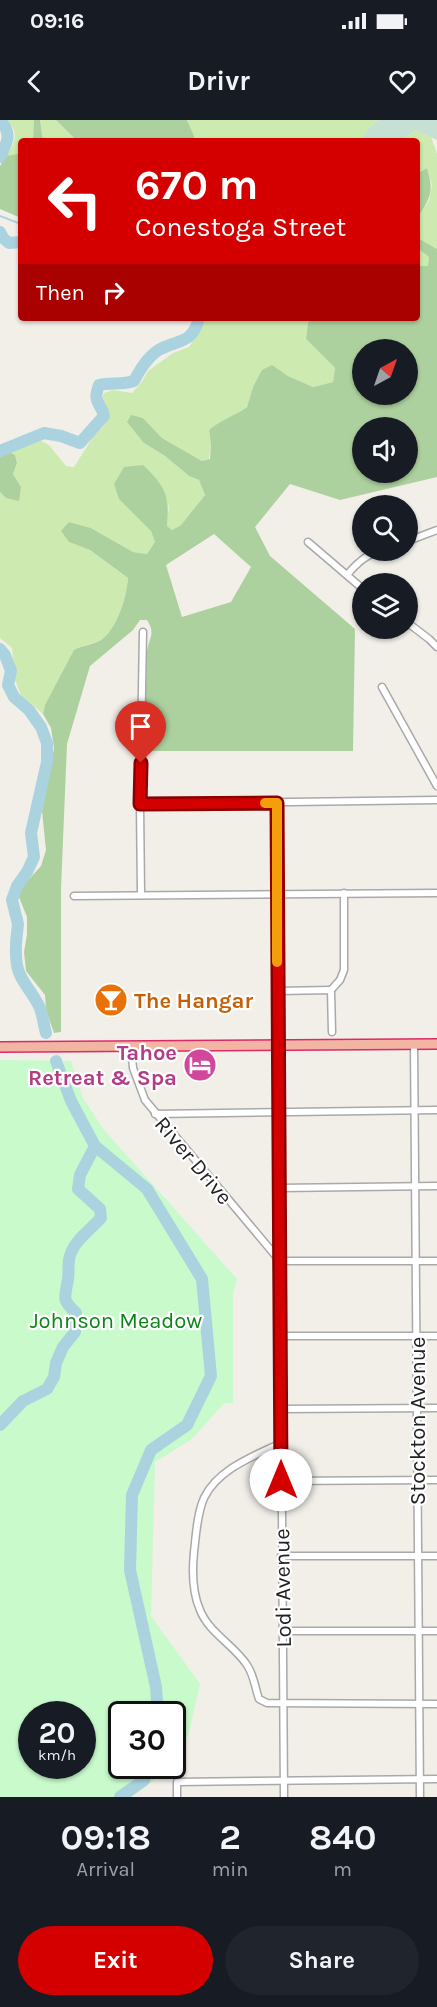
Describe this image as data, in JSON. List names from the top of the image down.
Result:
{
  "streets": {
    "street": ["River Drive", "Stockton Avenue", "Lodi Avenue"]
  },
  "crossings": [
    ["River Drive", "Lodi Avenue"]
  ],
  "parks": ["Johnson Meadow"],
  "places": {
    "bar": ["The Hangar"],
    "hotel": ["Tahoe Retreat & Spa"]
  },
  "north": "top right",
  "page": {
    "status": "09:16",
    "header": "Drivr",
    "turn": ["670 m", "Conestoga Street"],
    "then": "Then",
    "speed": "20 km/h",
    "limit": "30",
    "eta": [
      "09:18",
      "Arrival",
      "2",
      "min",
      "840",
      "m"
    ],
    "buttons": ["Exit", "Share"]
  }
}
